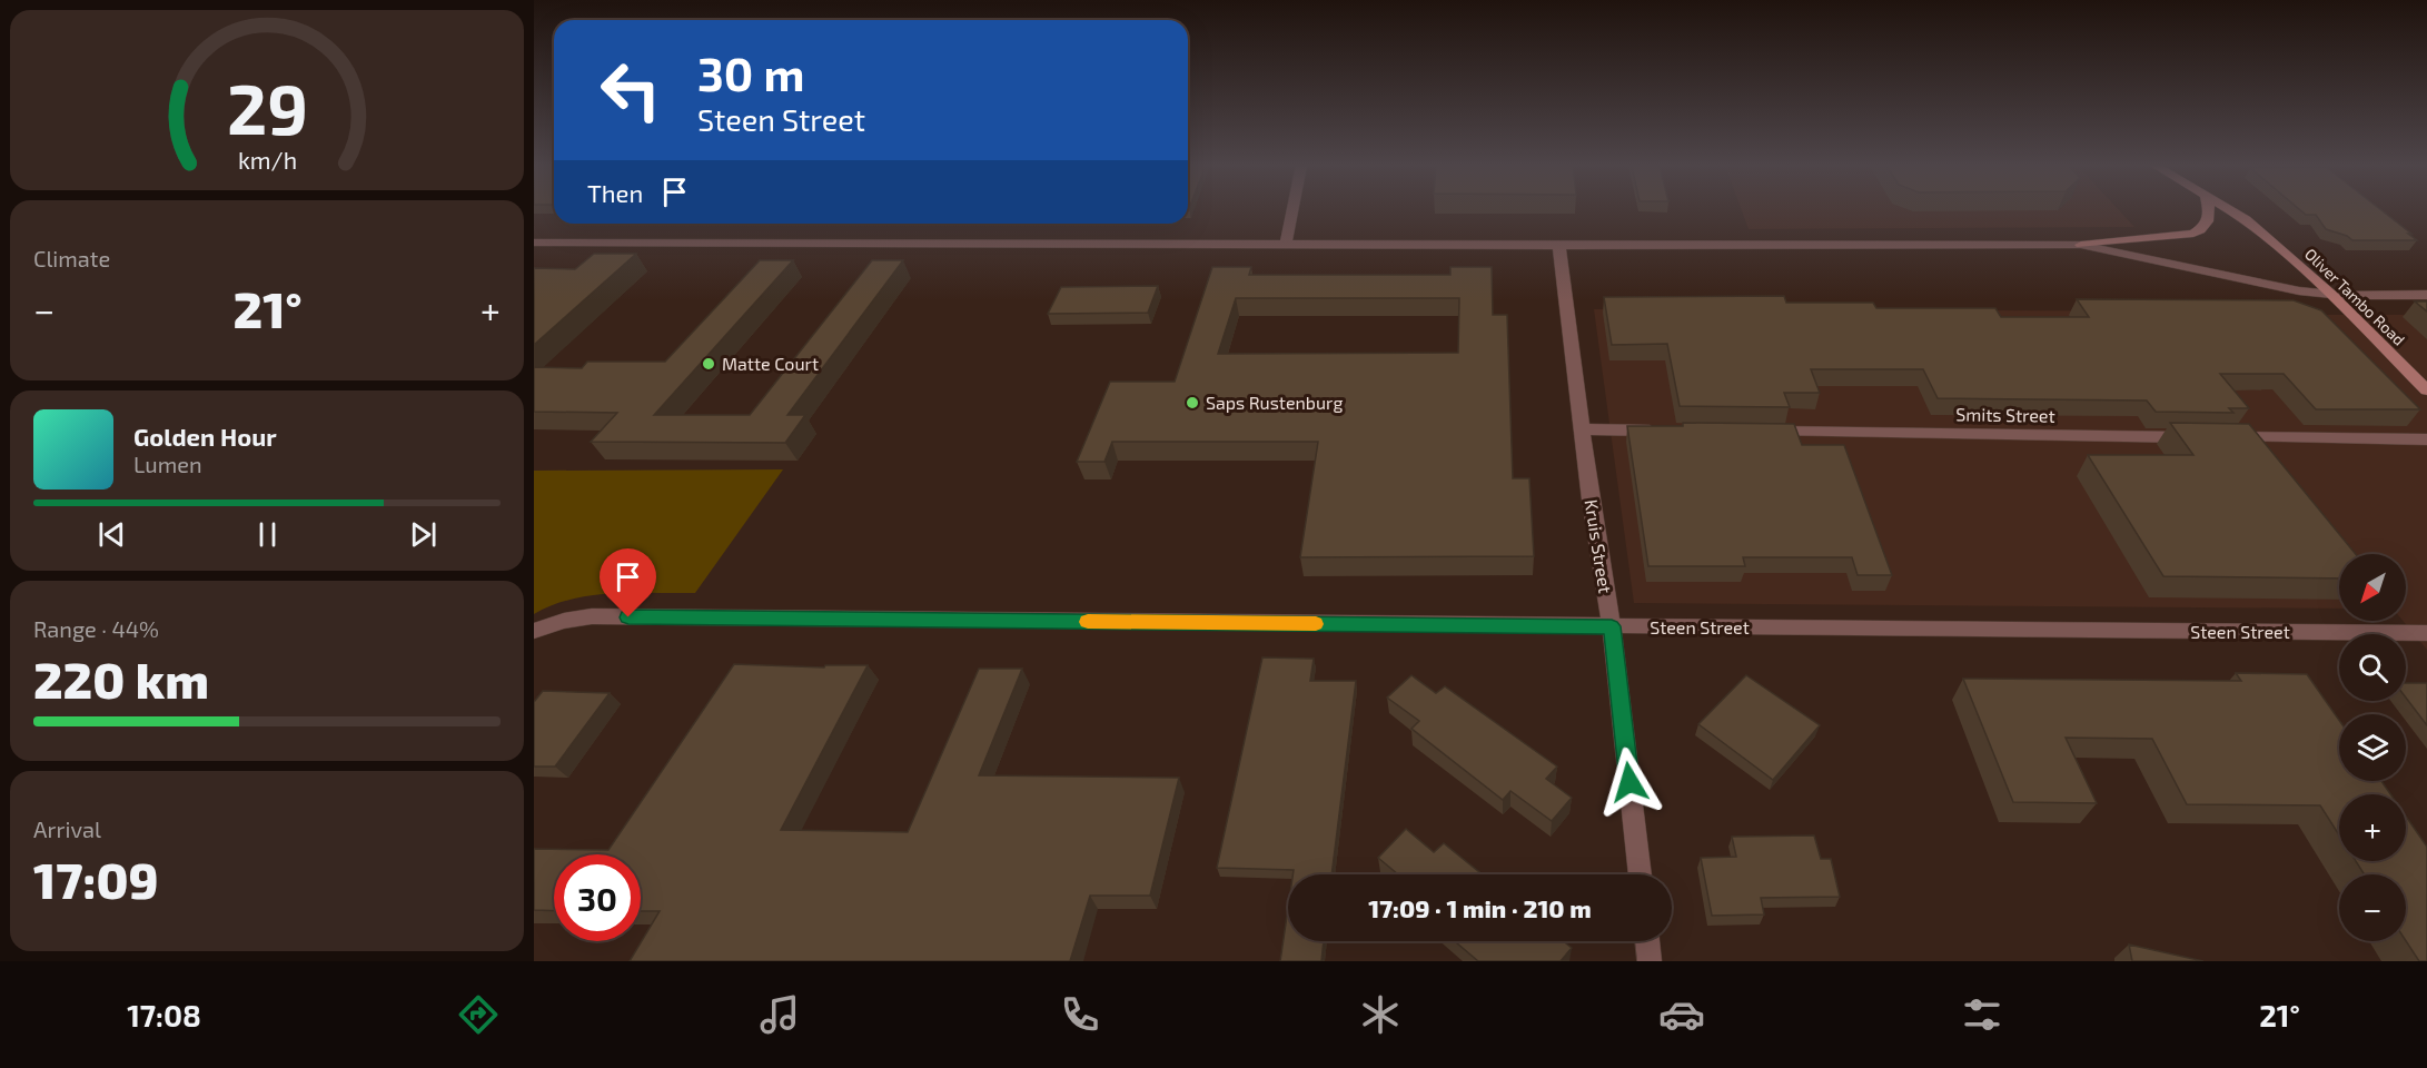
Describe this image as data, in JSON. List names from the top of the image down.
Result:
{
  "streets": {
    "main road": ["Oliver Tambo Road"],
    "street": ["Smits Street", "Kruis Street", "Steen Street"]
  },
  "crossings": [
    ["Kruis Street", "Steen Street"]
  ],
  "places": ["Matte Court", "Saps Rustenburg"],
  "north": "bottom left",
  "page": {
    "turn": ["30 m", "Steen Street"],
    "then": "Then",
    "tile": [
      "Climate",
      ["Range · 44%", "220 km"],
      ["Arrival", "17:09"]
    ],
    "heat": ["−", "21°", "+"],
    "song": ["Golden Hour", "Lumen"],
    "map_buttons": ["+", "−"],
    "limit": "30",
    "trip": "17:09 · 1 min · 210 m",
    "tabs": ["17:08", "21°"],
    "gauge": ["29", "km/h"]
  }
}
